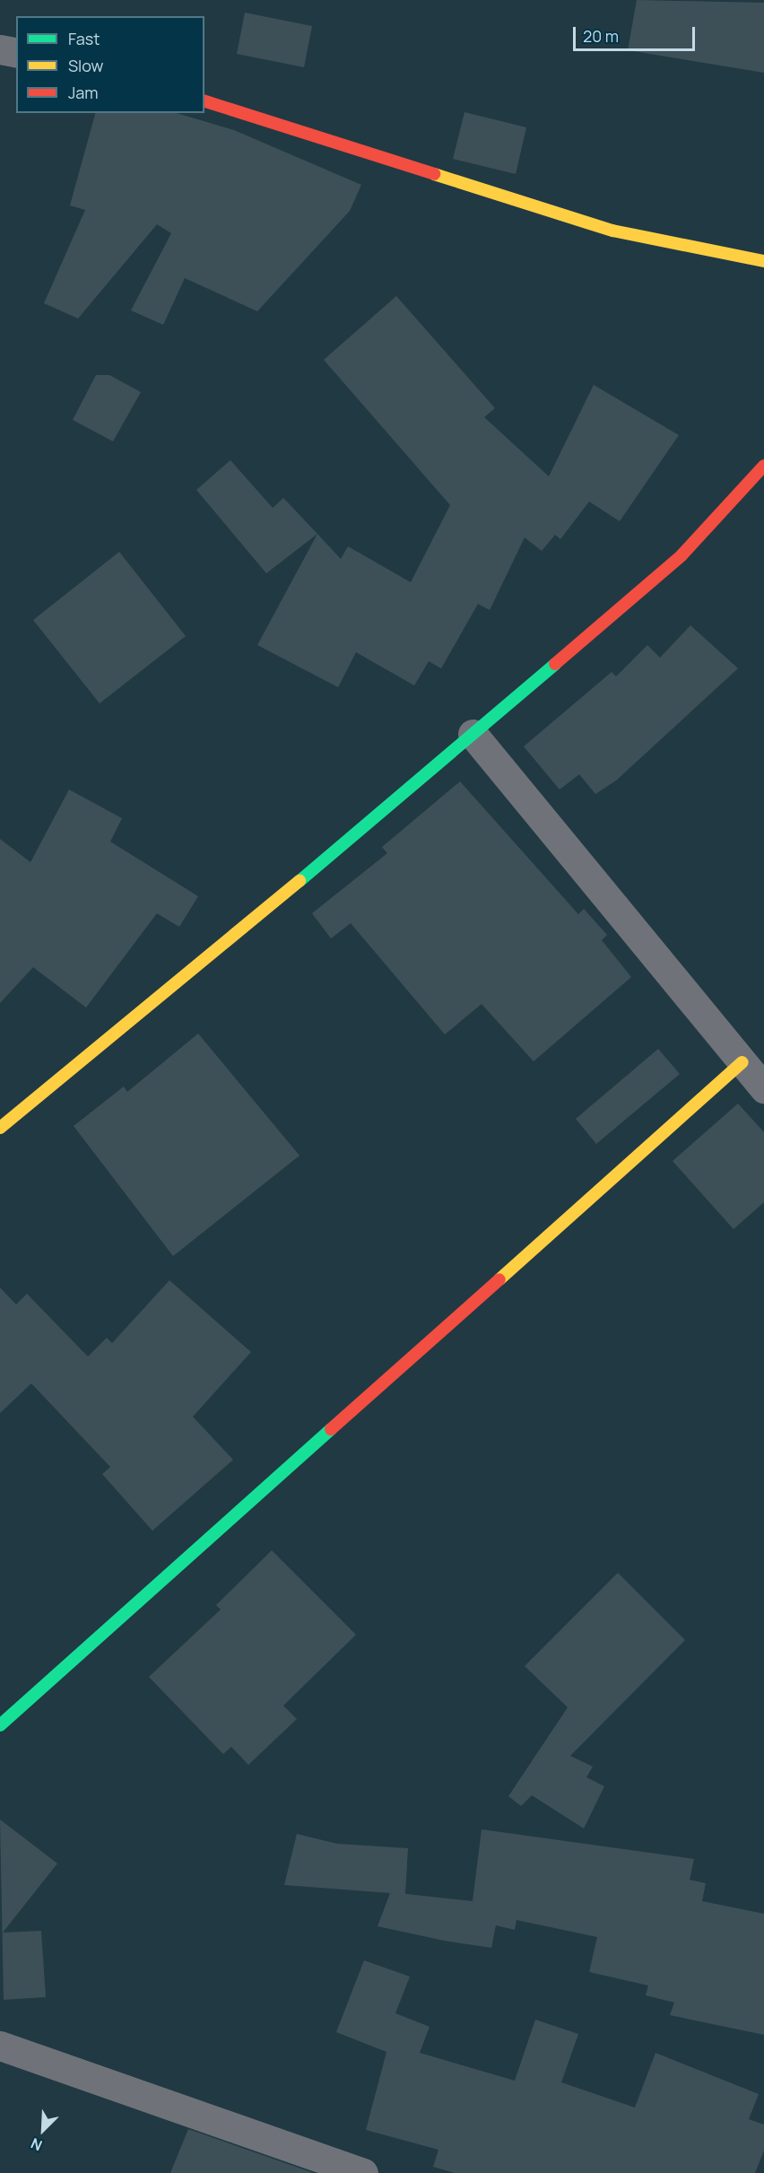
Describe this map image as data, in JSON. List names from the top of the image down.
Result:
{
  "legend": ["Fast", "Slow", "Jam"],
  "scale_bar": "20 m",
  "north": "bottom left"
}
